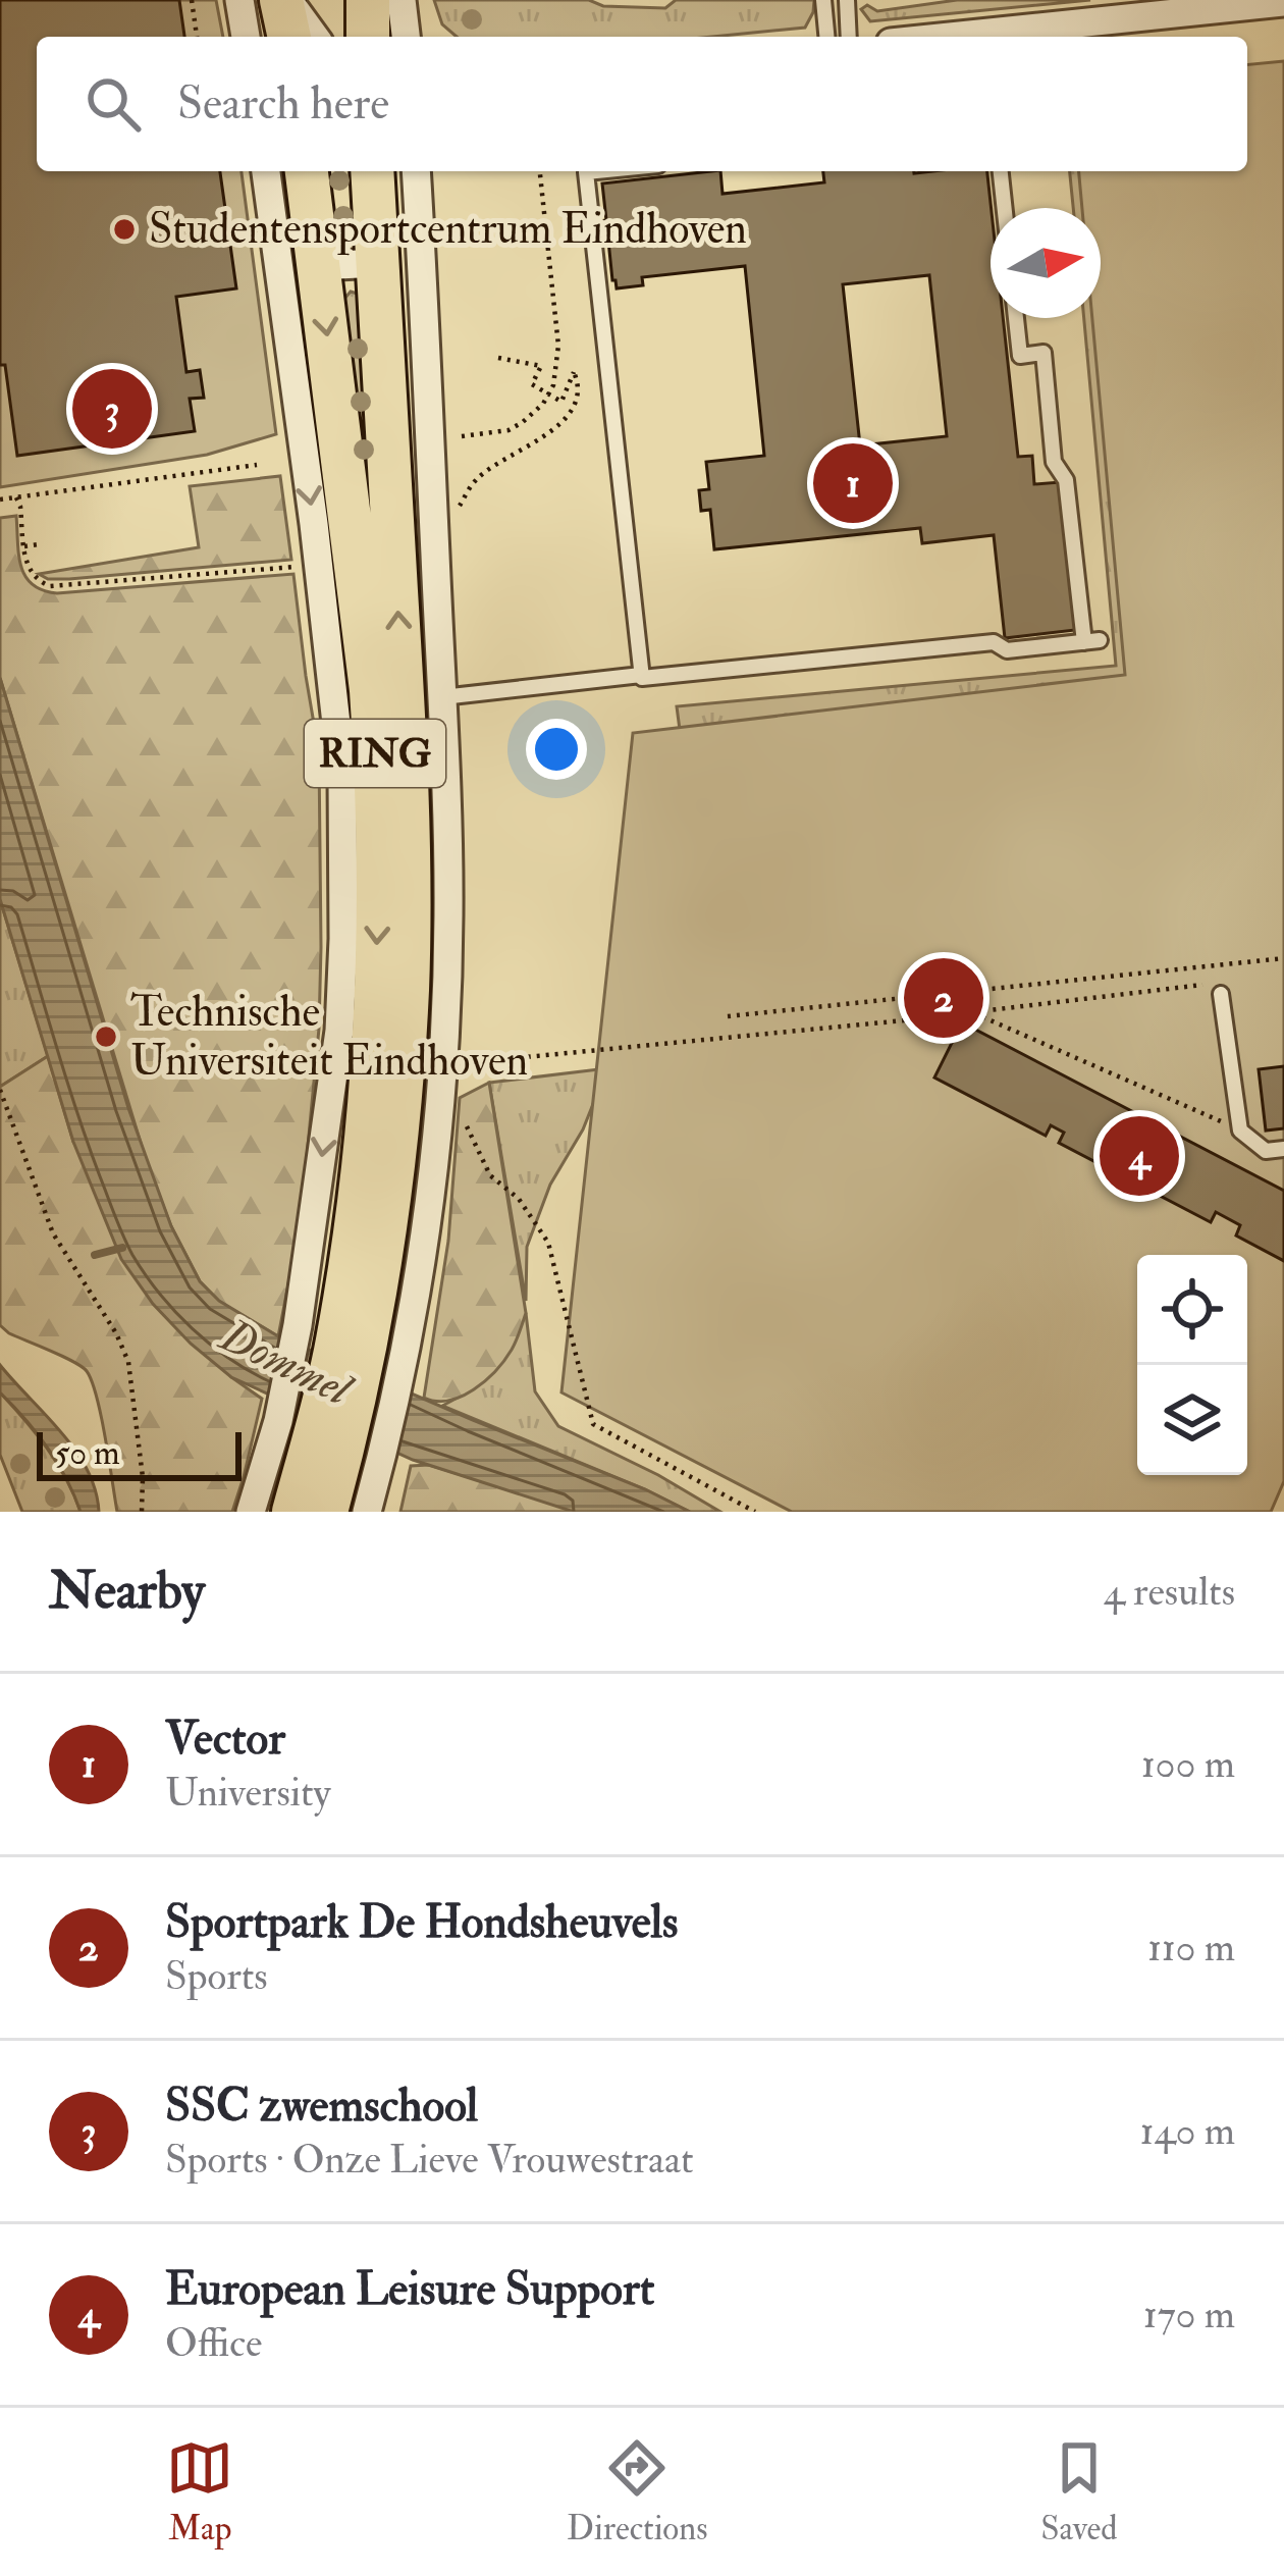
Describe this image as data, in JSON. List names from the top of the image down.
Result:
{
  "streets": {
    "main road": ["RING"]
  },
  "water": ["Dommel"],
  "places": ["Studentensportcentrum Eindhoven", "Technische Universiteit Eindhoven"],
  "scale_bar": "50 m",
  "north": "right",
  "page": {
    "search": "Search here",
    "pins": [
      "3",
      "1",
      "2",
      "4"
    ],
    "scale": "50 m",
    "heading": ["Nearby", "4 results"],
    "list": [
      {
        "mark": "1",
        "name": "Vector",
        "note": "University",
        "value": "100 m"
      },
      {
        "mark": "2",
        "name": "Sportpark De Hondsheuvels",
        "note": "Sports",
        "value": "110 m"
      },
      {
        "mark": "3",
        "name": "SSC zwemschool",
        "note": "Sports · Onze Lieve Vrouwestraat",
        "value": "140 m"
      },
      {
        "mark": "4",
        "name": "European Leisure Support",
        "note": "Office",
        "value": "170 m"
      }
    ],
    "nav": ["Map", "Directions", "Saved"]
  }
}
